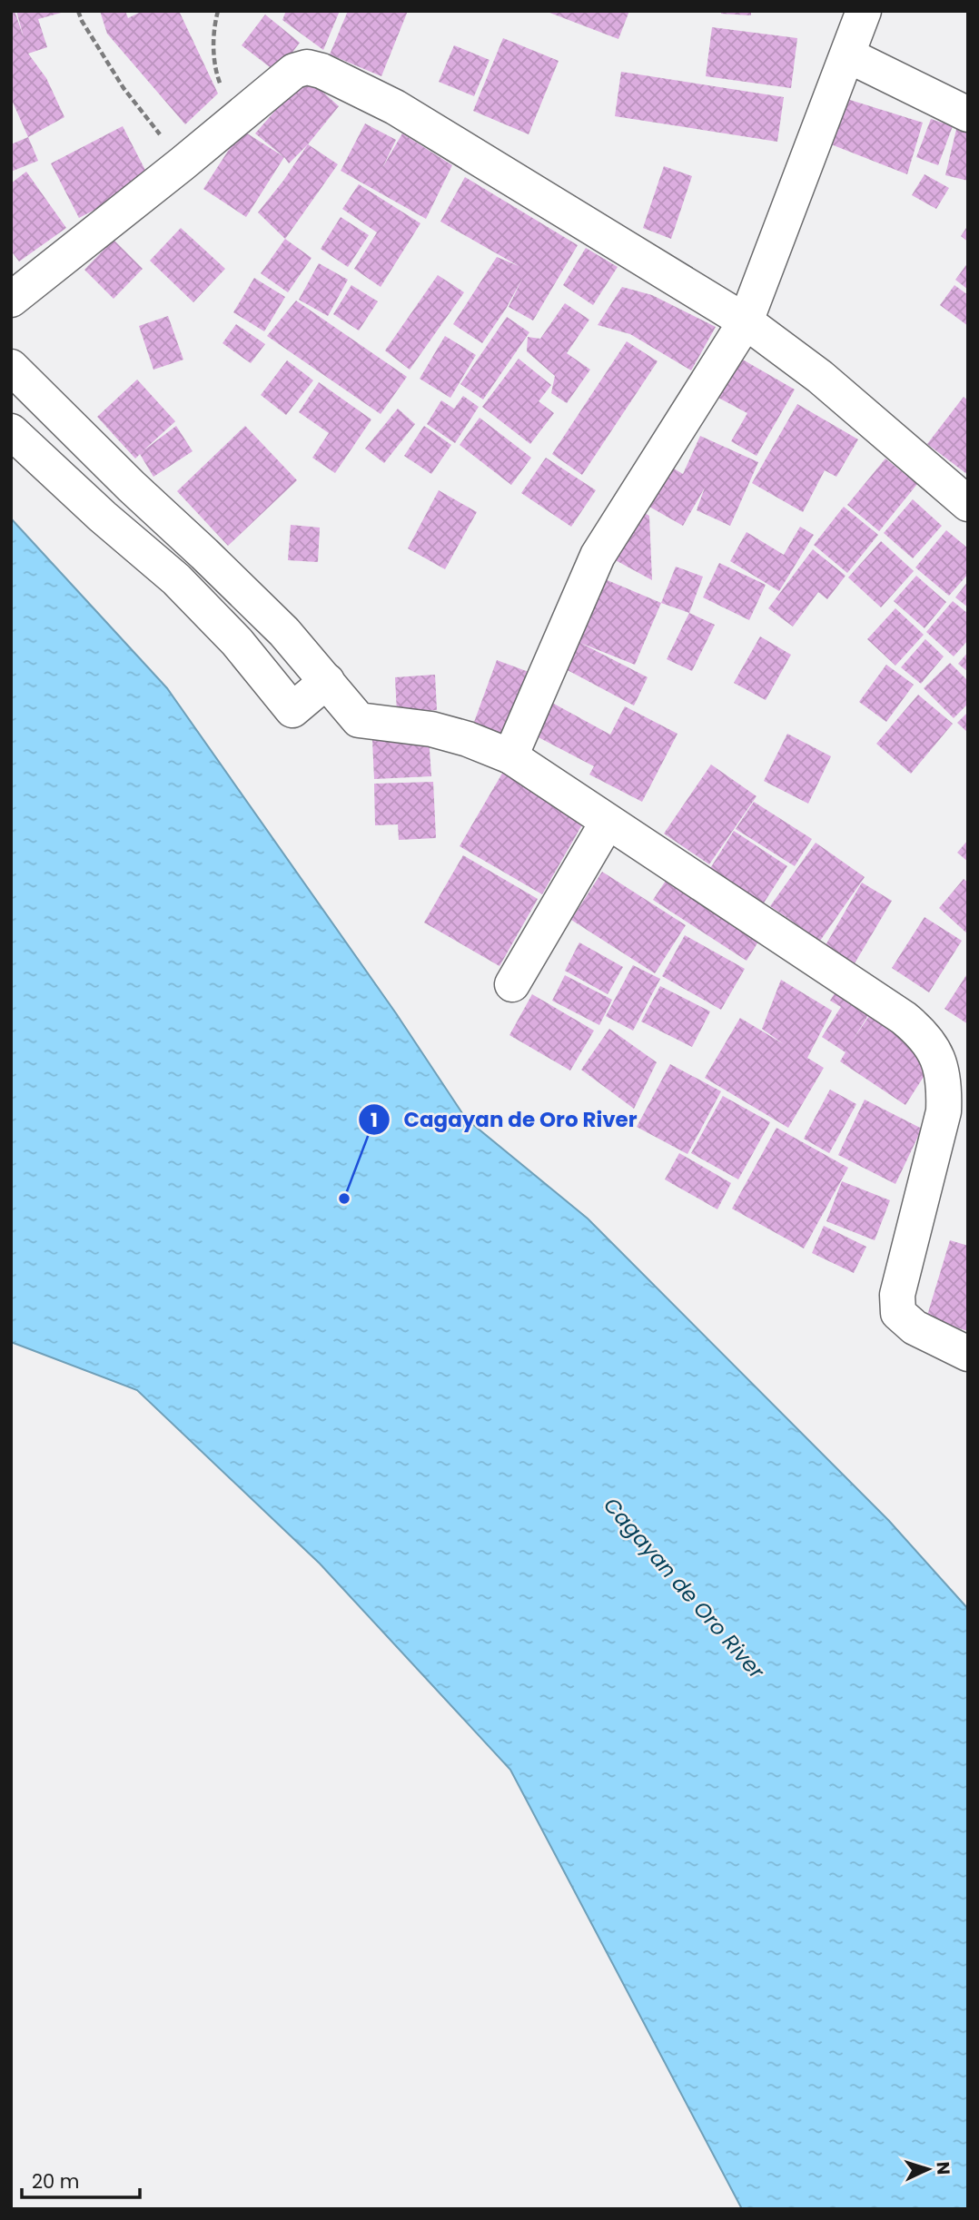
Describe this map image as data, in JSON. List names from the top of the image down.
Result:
{
  "water": ["Cagayan de Oro River"],
  "places": ["Cagayan de Oro River"],
  "scale_bar": "20 m",
  "north": "right"
}
